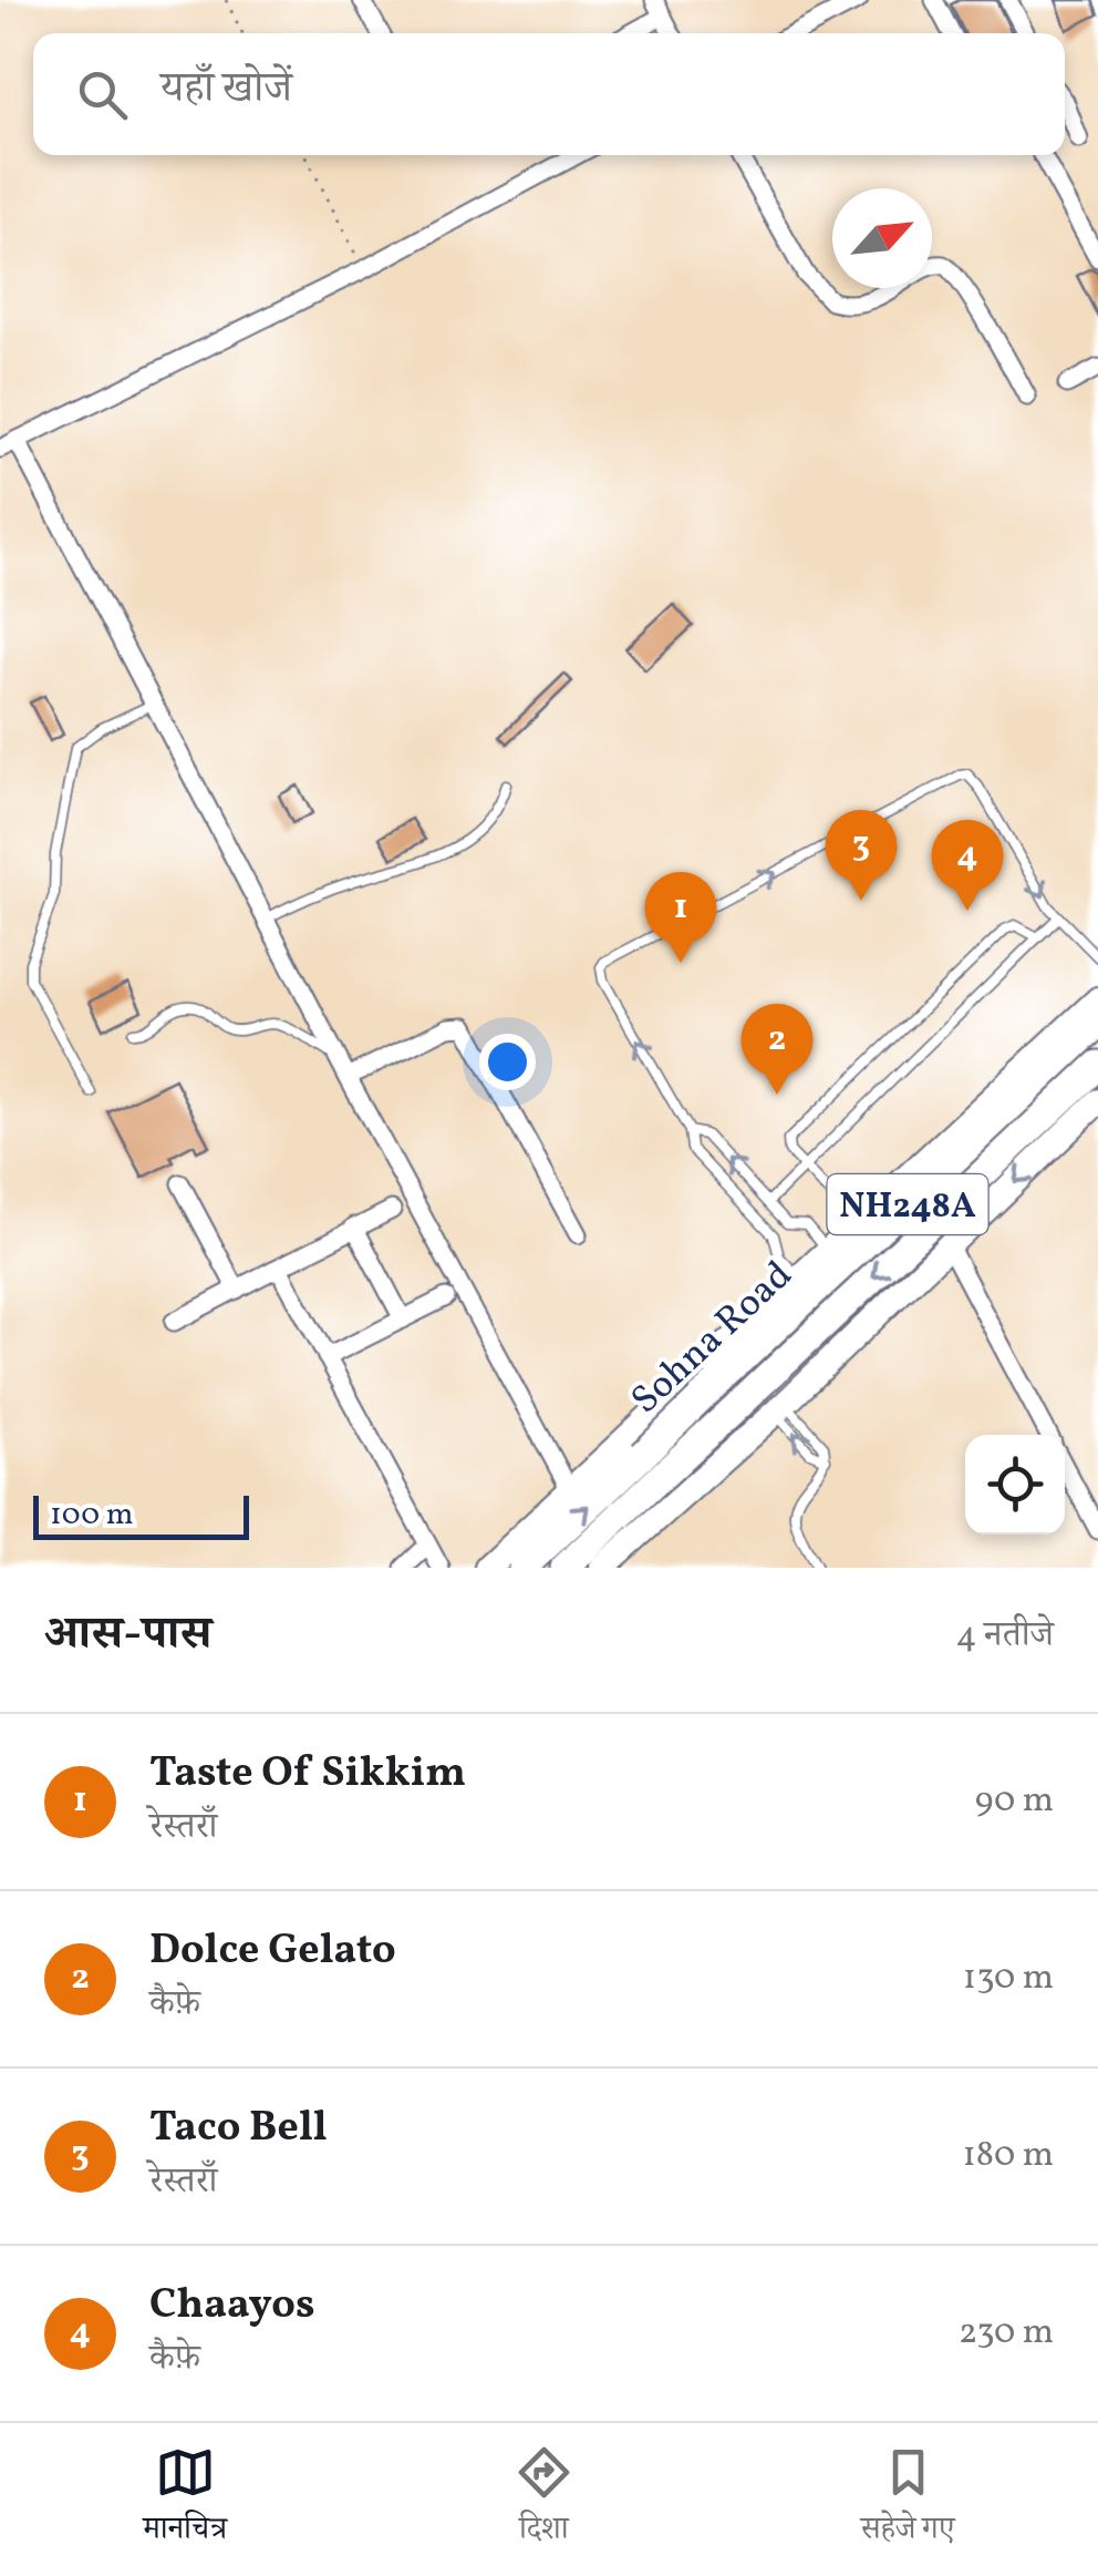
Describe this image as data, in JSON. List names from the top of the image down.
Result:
{
  "streets": {
    "highway": ["NH248A", "Sohna Road"]
  },
  "scale_bar": "100 m",
  "north": "top right",
  "page": {
    "search": "यहाँ खोजें",
    "pins": [
      "3",
      "4",
      "1",
      "2"
    ],
    "scale": "100 m",
    "heading": ["आस-पास", "4 नतीजे"],
    "list": [
      {
        "mark": "1",
        "name": "Taste Of Sikkim",
        "note": "रेस्तराँ",
        "value": "90 m"
      },
      {
        "mark": "2",
        "name": "Dolce Gelato",
        "note": "कैफ़े",
        "value": "130 m"
      },
      {
        "mark": "3",
        "name": "Taco Bell",
        "note": "रेस्तराँ",
        "value": "180 m"
      },
      {
        "mark": "4",
        "name": "Chaayos",
        "note": "कैफ़े",
        "value": "230 m"
      }
    ],
    "nav": ["मानचित्र", "दिशा", "सहेजे गए"]
  }
}
